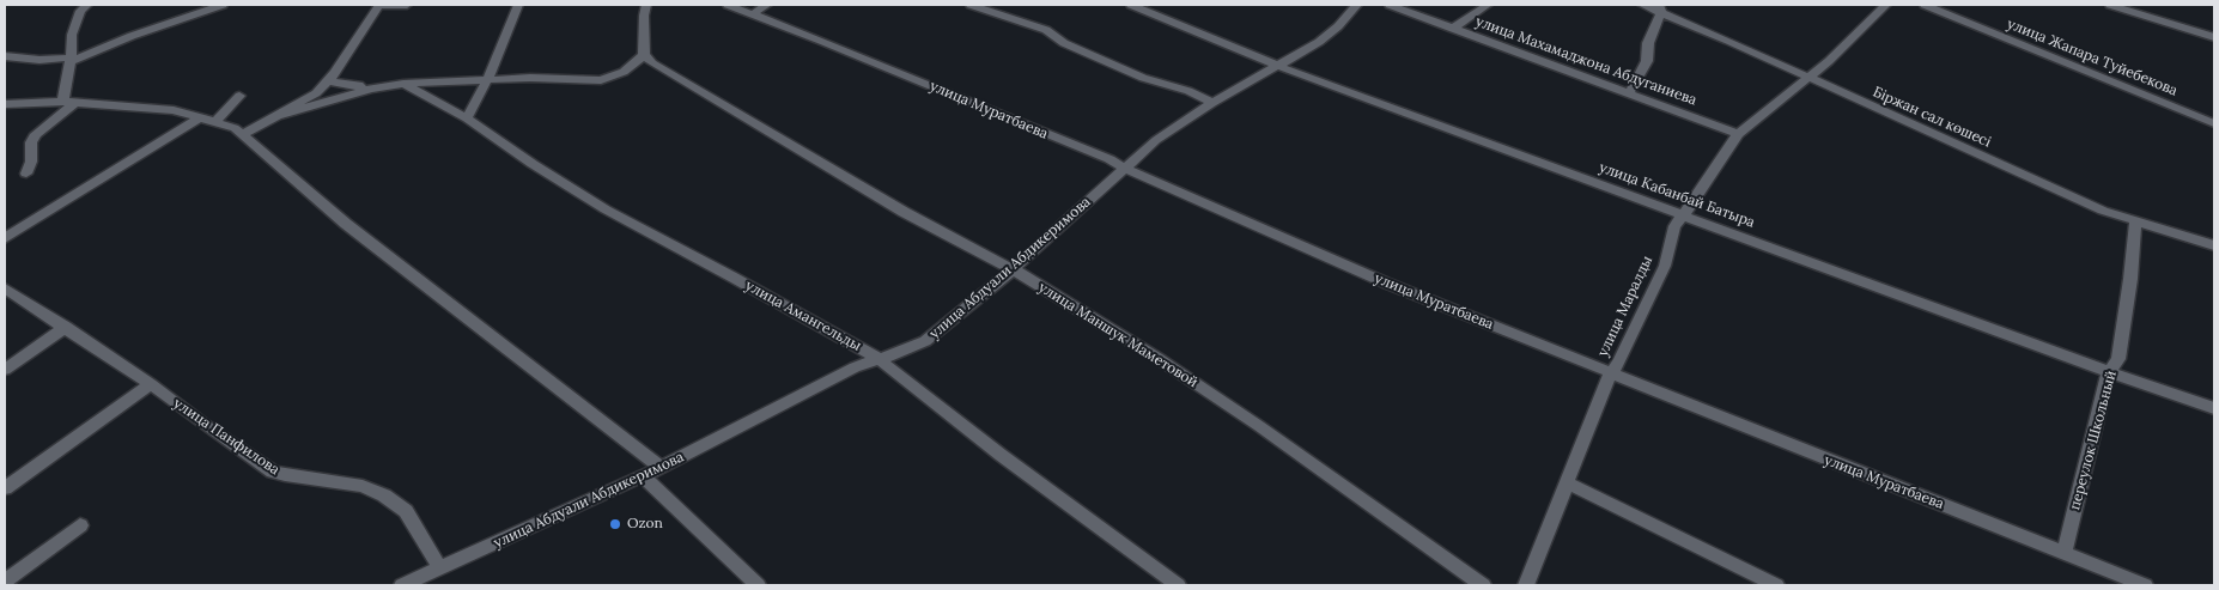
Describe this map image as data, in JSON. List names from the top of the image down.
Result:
{
  "streets": {
    "street": [
      "улица Жапара Туйебекова",
      "улица Махамаджона Абдуганиева",
      "улица Муратбаева",
      "Біржан сал көшесі",
      "улица Кабанбай Батыра",
      "улица Абдуали Абдикеримова",
      "улица Маралды",
      "улица Амангельды",
      "улица Маншук Маметовой",
      "улица Панфилова",
      "переулок Школьный"
    ]
  },
  "crossings": [
    ["улица Махамаджона Абдуганиева", "улица Маралды"],
    ["улица Муратбаева", "улица Абдуали Абдикеримова"],
    ["улица Муратбаева", "улица Маралды"],
    ["улица Муратбаева", "переулок Школьный"],
    ["Біржан сал көшесі", "улица Маралды"],
    ["Біржан сал көшесі", "переулок Школьный"],
    ["улица Кабанбай Батыра", "улица Абдуали Абдикеримова"],
    ["улица Кабанбай Батыра", "улица Маралды"],
    ["улица Кабанбай Батыра", "переулок Школьный"],
    ["улица Абдуали Абдикеримова", "улица Амангельды"],
    ["улица Абдуали Абдикеримова", "улица Маншук Маметовой"],
    ["улица Абдуали Абдикеримова", "улица Панфилова"]
  ],
  "places": ["Ozon"]
}
